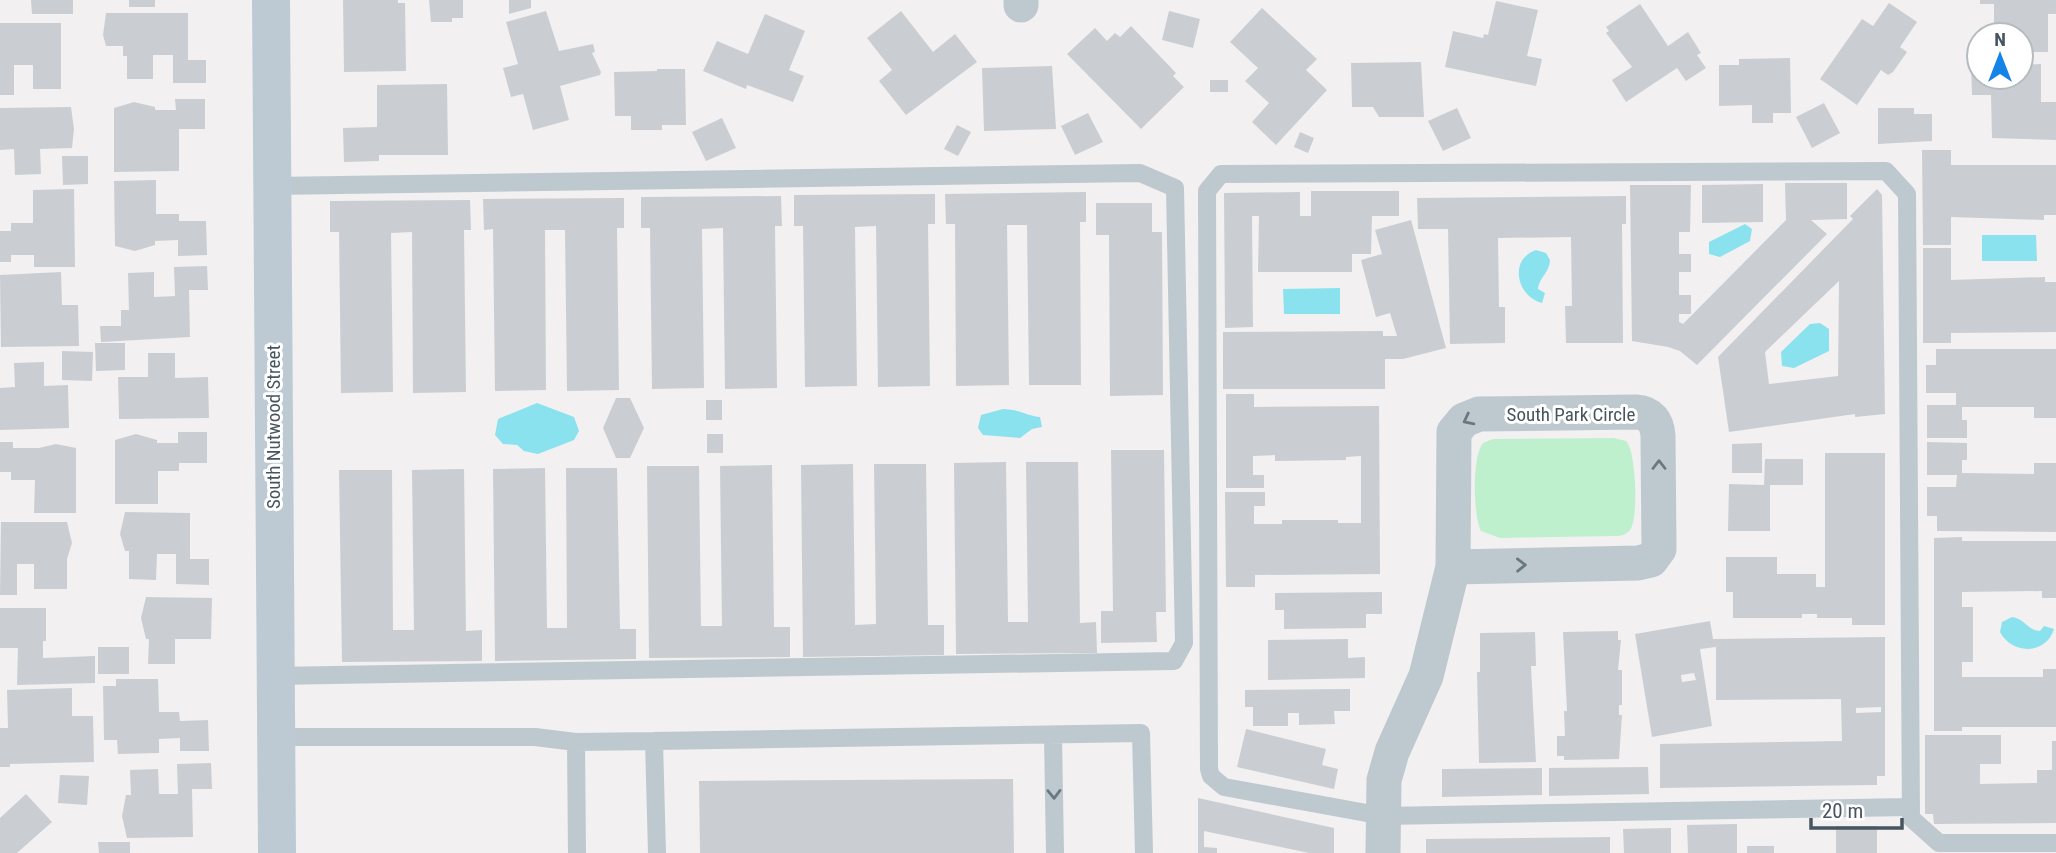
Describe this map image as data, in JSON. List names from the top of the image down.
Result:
{
  "streets": {
    "street": ["South Park Circle", "South Nutwood Street"]
  },
  "scale_bar": "20 m",
  "north": "top"
}
